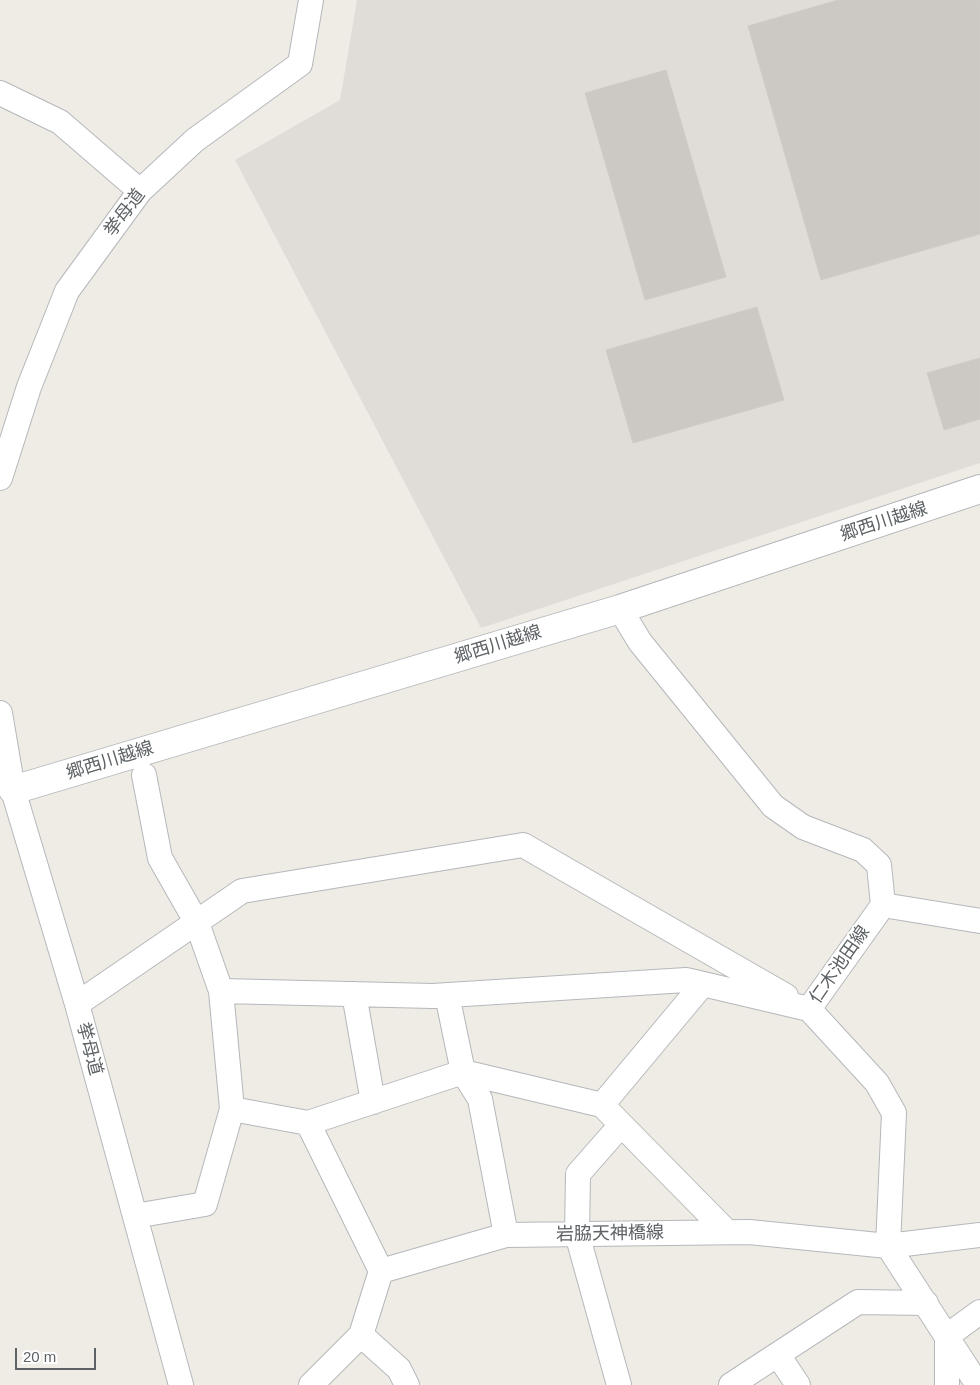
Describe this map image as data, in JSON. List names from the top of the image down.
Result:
{
  "streets": {
    "street": [
      "挙母道",
      "郷西川越線",
      "仁木池田線",
      "岩脇天神橋線"
    ]
  },
  "crossings": [
    ["挙母道", "郷西川越線"],
    ["仁木池田線", "岩脇天神橋線"]
  ],
  "scale_bar": "20 m"
}
